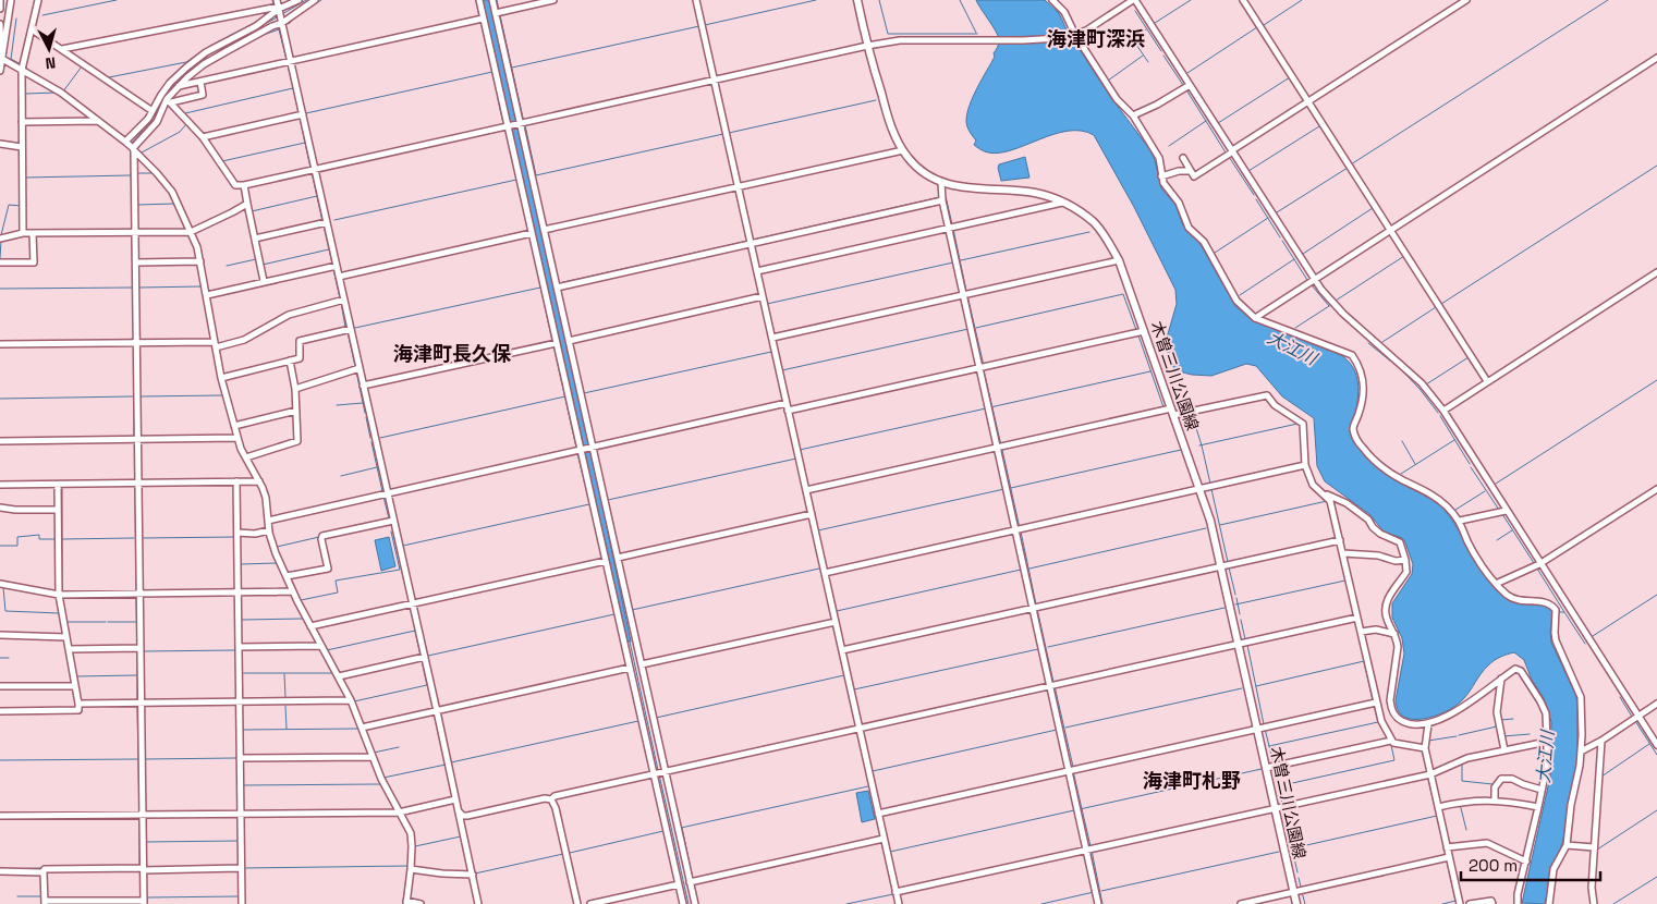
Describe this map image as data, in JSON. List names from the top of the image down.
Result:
{
  "streets": {
    "main road": ["木曽三川公園線"]
  },
  "districts": ["海津町深浜", "海津町長久保", "海津町札野"],
  "water": ["大江川"],
  "scale_bar": "200 m",
  "north": "bottom"
}
